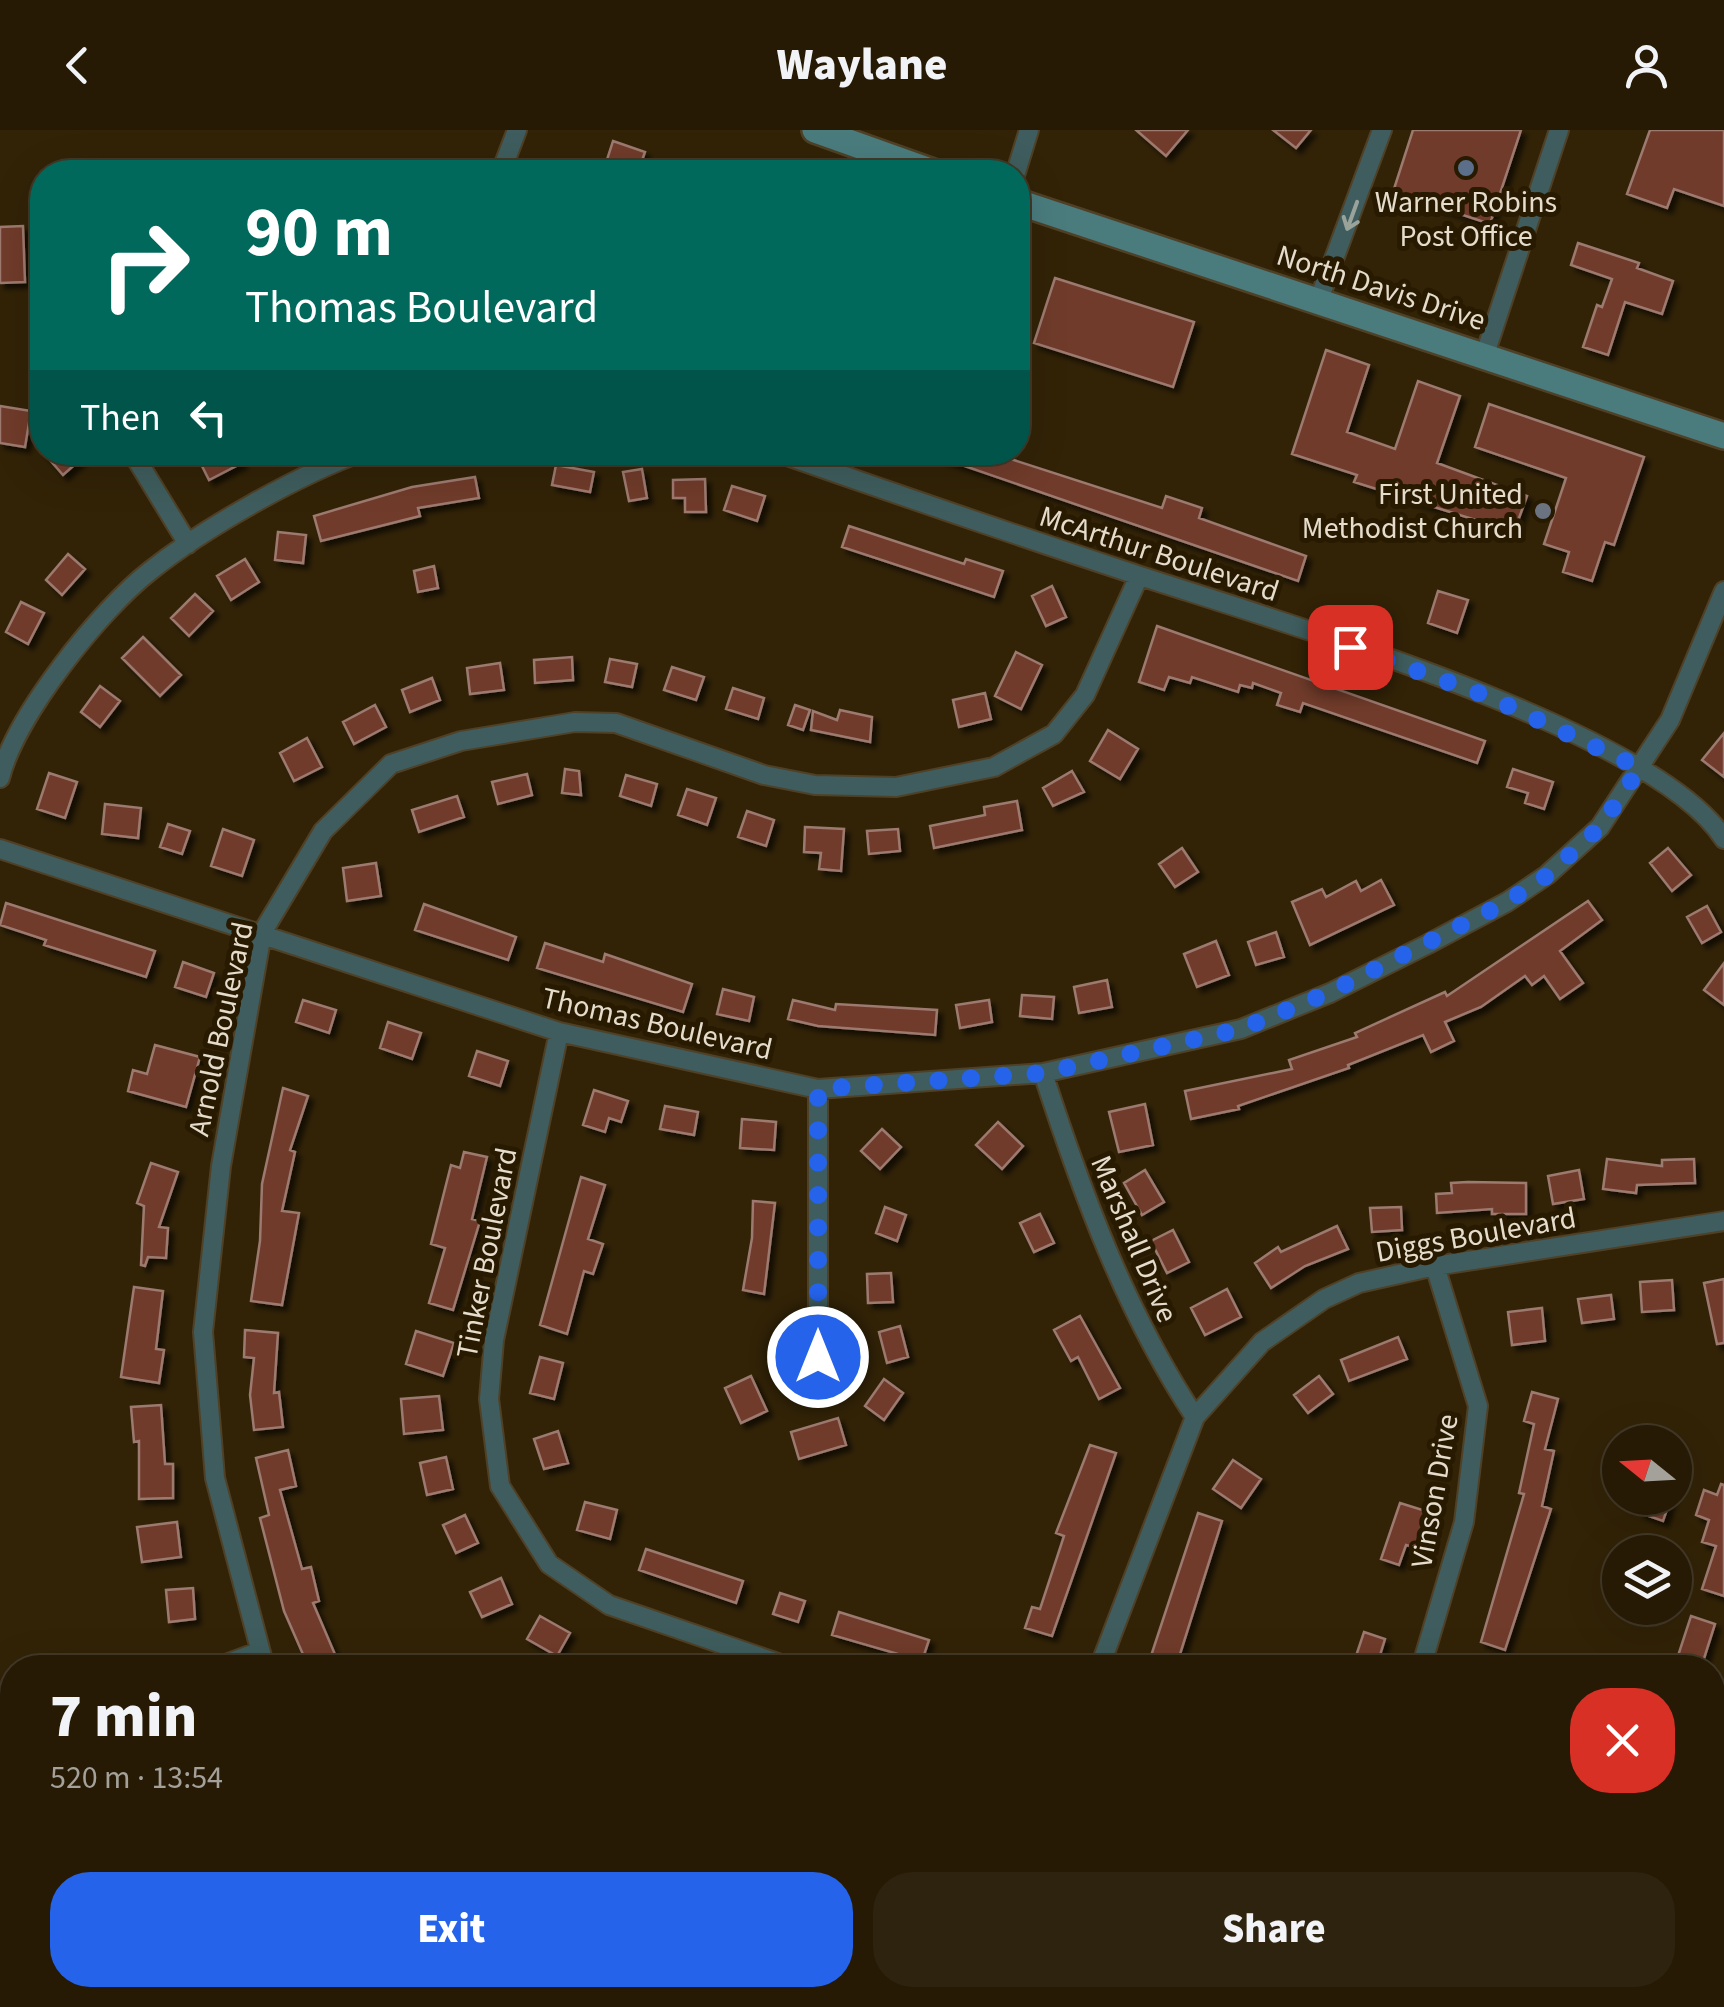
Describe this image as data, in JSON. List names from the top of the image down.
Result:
{
  "streets": {
    "main road": ["North Davis Drive"],
    "street": [
      "McArthur Boulevard",
      "Thomas Boulevard",
      "Arnold Boulevard",
      "Diggs Boulevard",
      "Marshall Drive",
      "Tinker Boulevard",
      "Vinson Drive"
    ]
  },
  "crossings": [
    ["McArthur Boulevard", "Thomas Boulevard"],
    ["McArthur Boulevard", "Arnold Boulevard"],
    ["Thomas Boulevard", "Arnold Boulevard"],
    ["Thomas Boulevard", "Marshall Drive"],
    ["Thomas Boulevard", "Tinker Boulevard"],
    ["Diggs Boulevard", "Marshall Drive"],
    ["Diggs Boulevard", "Vinson Drive"]
  ],
  "places": ["Warner Robins Post Office", "First United Methodist Church"],
  "north": "left",
  "page": {
    "header": "Waylane",
    "turn": ["90 m", "Thomas Boulevard"],
    "then": "Then",
    "heading": ["7 min", "520 m · 13:54"],
    "buttons": ["Exit", "Share"]
  }
}
